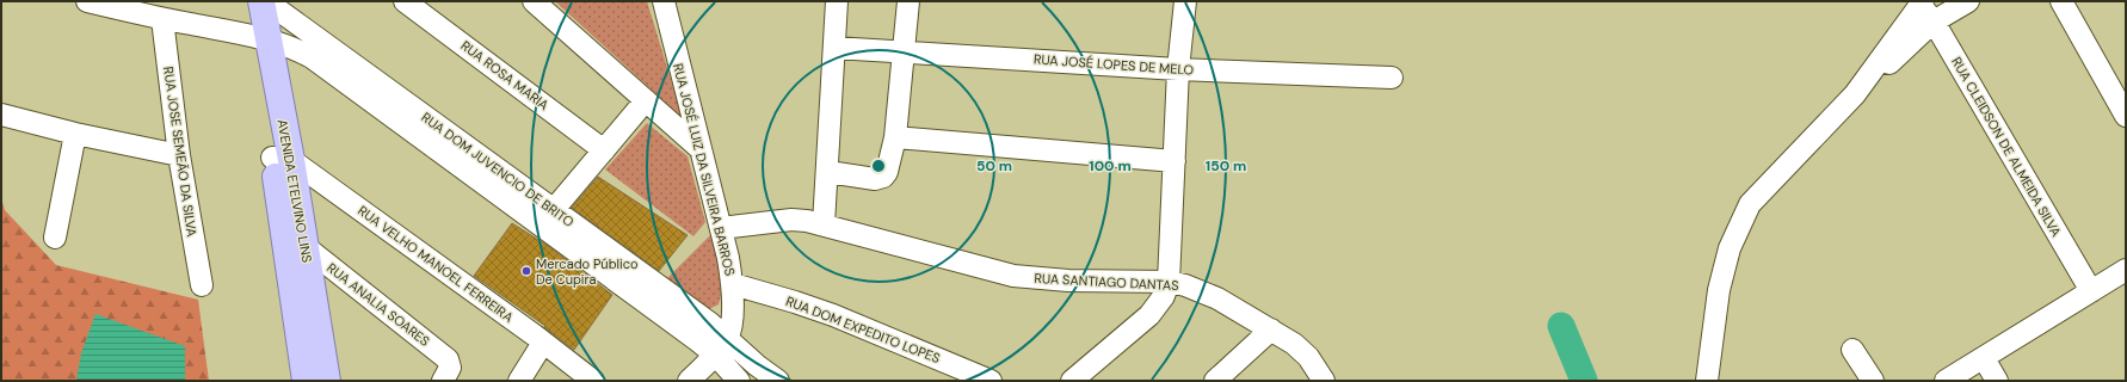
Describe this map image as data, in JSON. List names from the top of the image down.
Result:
{
  "streets": {
    "main road": ["AVENIDA ETELVINO LINS"],
    "street": [
      "RUA JOSÉ LOPES DE MELO",
      "RUA ROSA MARIA",
      "RUA CLEIDSON DE ALMEIDA SILVA",
      "RUA JOSE SEMEÃO DA SILVA",
      "RUA DOM JUVENCIO DE BRITO",
      "RUA JOSÉ LUIZ DA SILVEIRA BARROS",
      "RUA VELHO MANOEL FERREIRA",
      "RUA SANTIAGO DANTAS",
      "RUA ANALIA SOARES",
      "RUA DOM EXPEDITO LOPES"
    ]
  },
  "crossings": [
    ["RUA JOSE SEMEÃO DA SILVA", "RUA DOM JUVENCIO DE BRITO"],
    ["RUA DOM JUVENCIO DE BRITO", "RUA JOSÉ LUIZ DA SILVEIRA BARROS"],
    ["RUA DOM JUVENCIO DE BRITO", "AVENIDA ETELVINO LINS"],
    ["RUA JOSÉ LUIZ DA SILVEIRA BARROS", "RUA SANTIAGO DANTAS"],
    ["RUA JOSÉ LUIZ DA SILVEIRA BARROS", "RUA DOM EXPEDITO LOPES"],
    ["AVENIDA ETELVINO LINS", "RUA VELHO MANOEL FERREIRA"],
    ["AVENIDA ETELVINO LINS", "RUA ANALIA SOARES"]
  ],
  "places": ["Mercado Público De Cupira"],
  "rings": ["50 m", "100 m", "150 m"]
}
